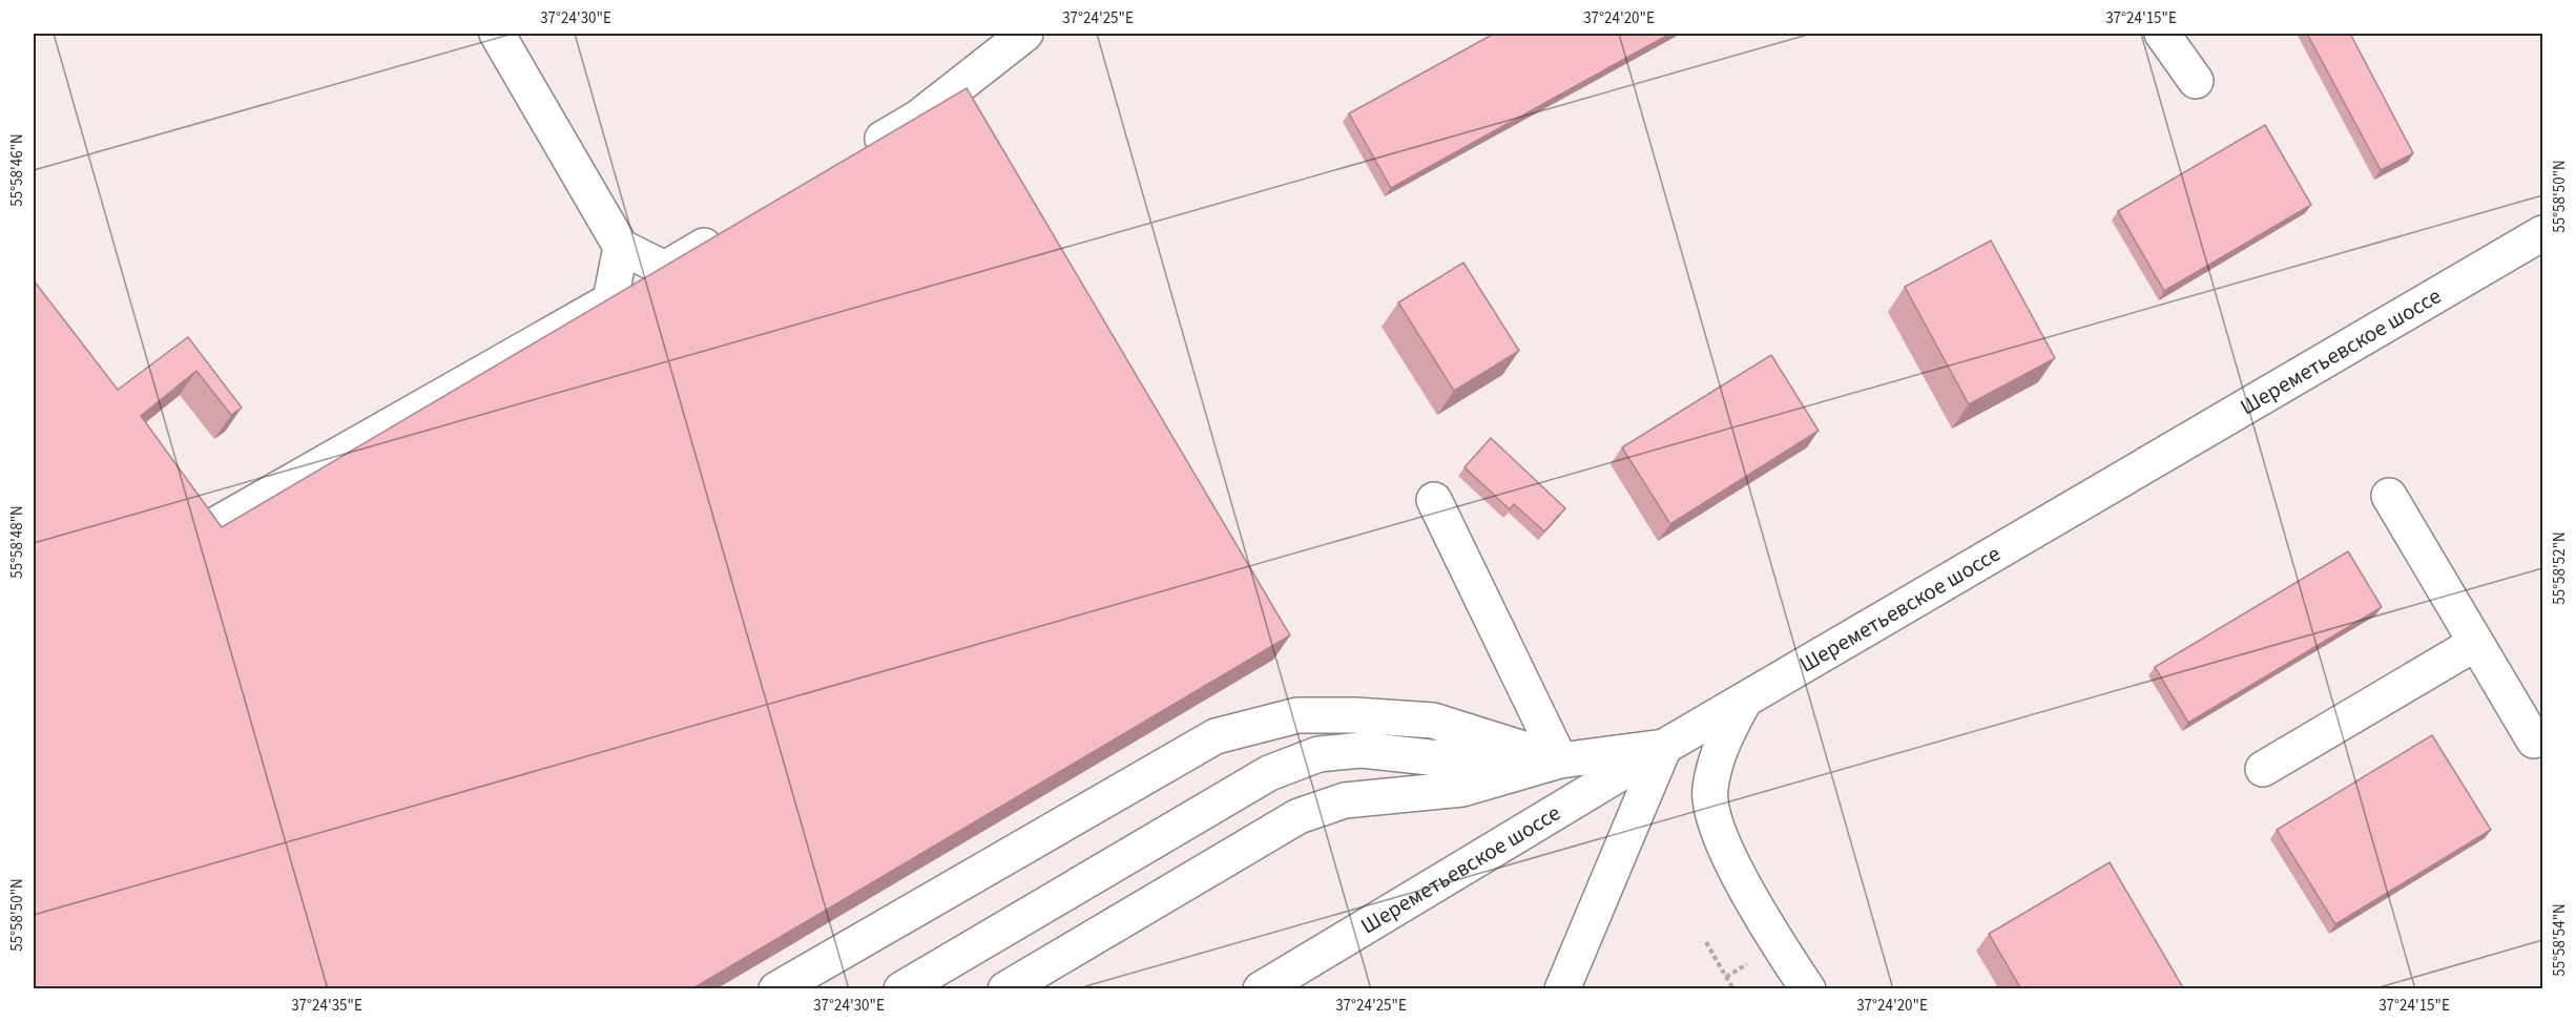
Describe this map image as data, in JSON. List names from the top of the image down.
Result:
{
  "streets": {
    "main road": ["Шереметьевское шоссе"]
  },
  "coordinates": [
    "37°24'30\"E",
    "37°24'25\"E",
    "37°24'20\"E",
    "37°24'15\"E",
    "55°58'46\"N",
    "55°58'50\"N",
    "55°58'48\"N",
    "55°58'52\"N",
    "55°58'54\"N",
    "37°24'35\"E"
  ]
}
